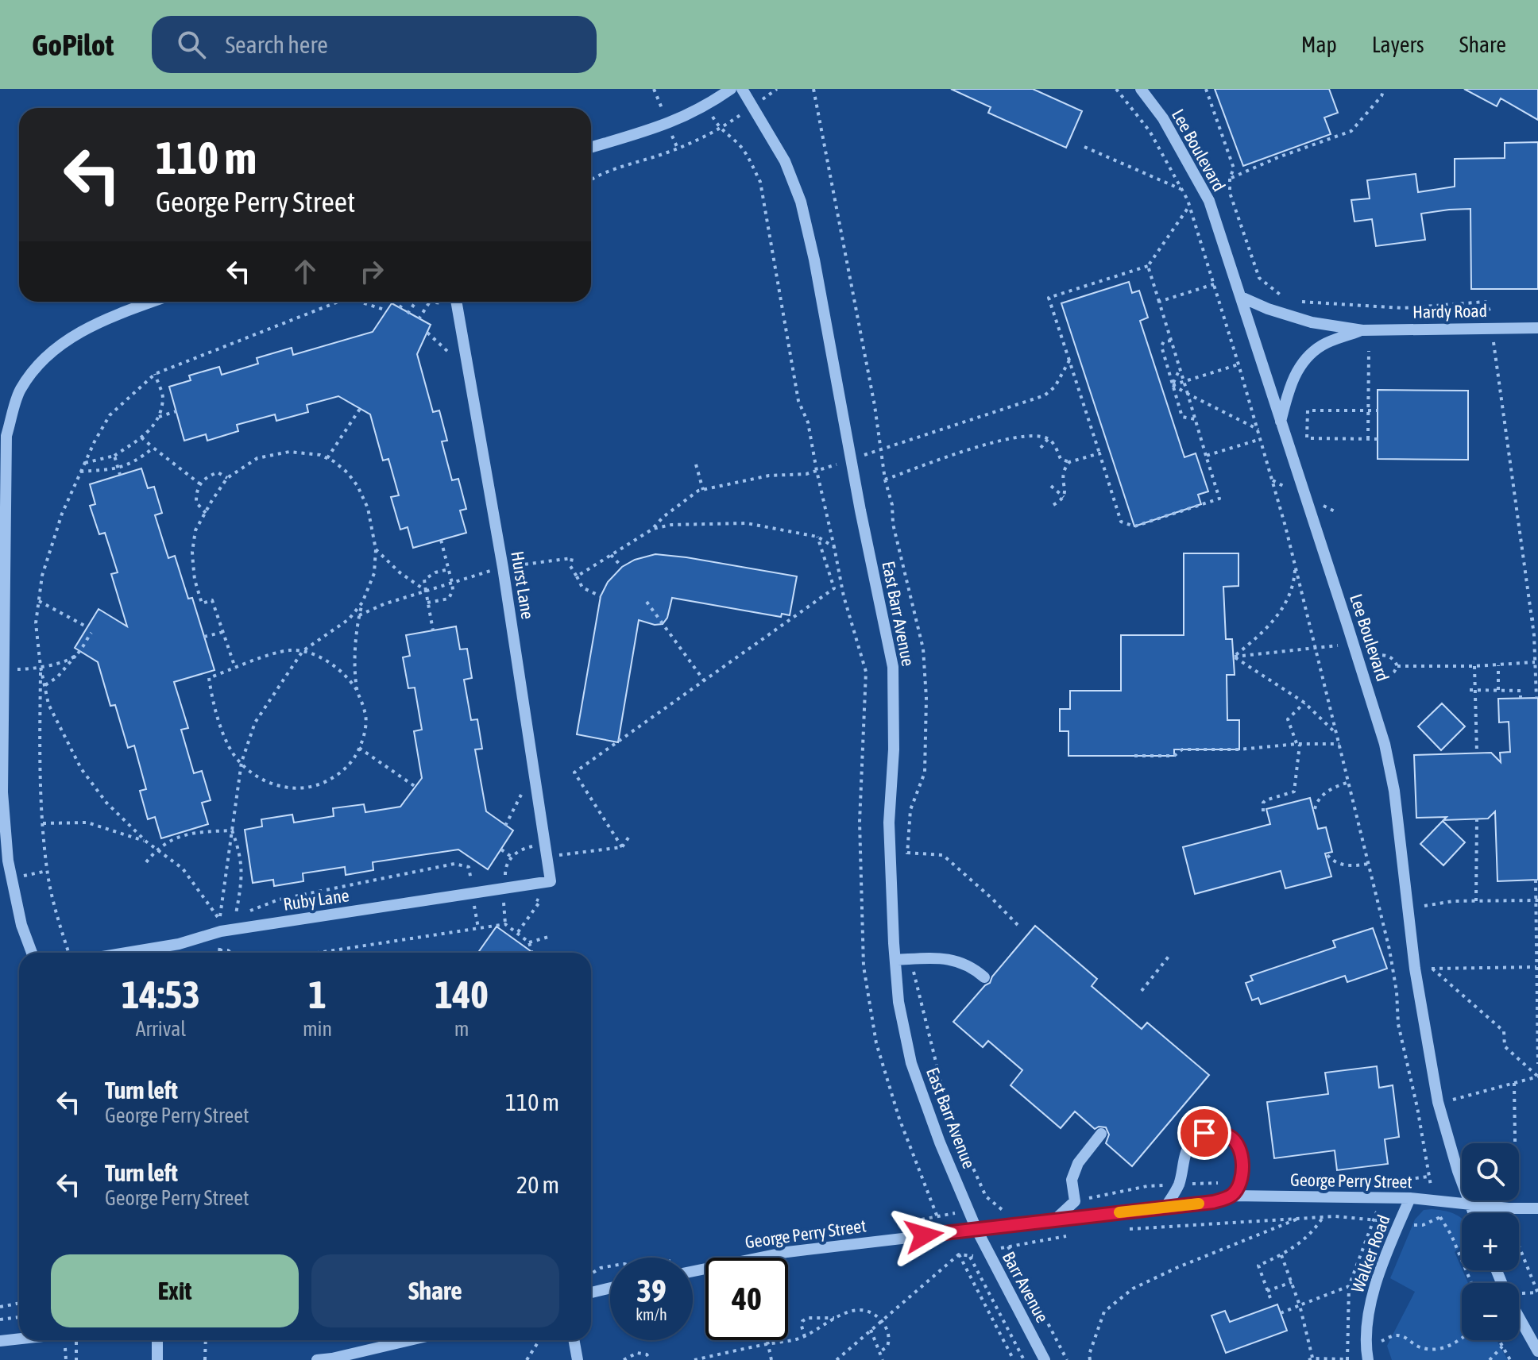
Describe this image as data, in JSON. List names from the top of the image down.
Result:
{
  "streets": {
    "street": [
      "Lee Boulevard",
      "Hardy Road",
      "Hurst Lane",
      "East Barr Avenue",
      "Ruby Lane",
      "George Perry Street",
      "Walker Road",
      "Barr Avenue"
    ]
  },
  "crossings": [
    ["Lee Boulevard", "Hardy Road"],
    ["Lee Boulevard", "George Perry Street"],
    ["Hurst Lane", "Ruby Lane"],
    ["East Barr Avenue", "George Perry Street"],
    ["East Barr Avenue", "Barr Avenue"],
    ["George Perry Street", "Walker Road"],
    ["George Perry Street", "Barr Avenue"]
  ],
  "page": {
    "header": "GoPilot",
    "search": "Search here",
    "nav": ["Map", "Layers", "Share"],
    "turn": ["110 m", "George Perry Street"],
    "eta": [
      "14:53",
      "Arrival",
      "1",
      "min",
      "140",
      "m"
    ],
    "list": [
      {
        "name": "Turn left",
        "note": "George Perry Street",
        "value": "110 m"
      },
      {
        "name": "Turn left",
        "note": "George Perry Street",
        "value": "20 m"
      }
    ],
    "map_buttons": ["+", "−"],
    "buttons": ["Exit", "Share"],
    "speed": "39 km/h",
    "limit": "40"
  }
}
